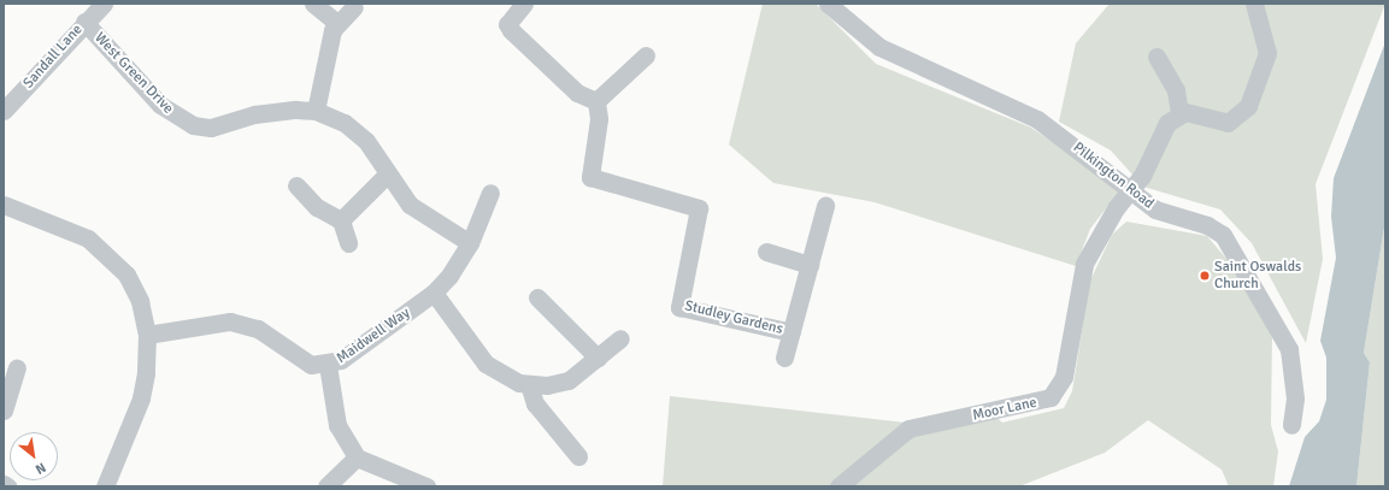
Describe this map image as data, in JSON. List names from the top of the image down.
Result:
{
  "streets": {
    "street": [
      "Sandall Lane",
      "West Green Drive",
      "Pilkington Road",
      "Studley Gardens",
      "Maidwell Way",
      "Moor Lane"
    ]
  },
  "crossings": [
    ["Sandall Lane", "West Green Drive"],
    ["West Green Drive", "Maidwell Way"],
    ["Pilkington Road", "Moor Lane"]
  ],
  "places": ["Saint Oswalds Church"],
  "north": "bottom right"
}
